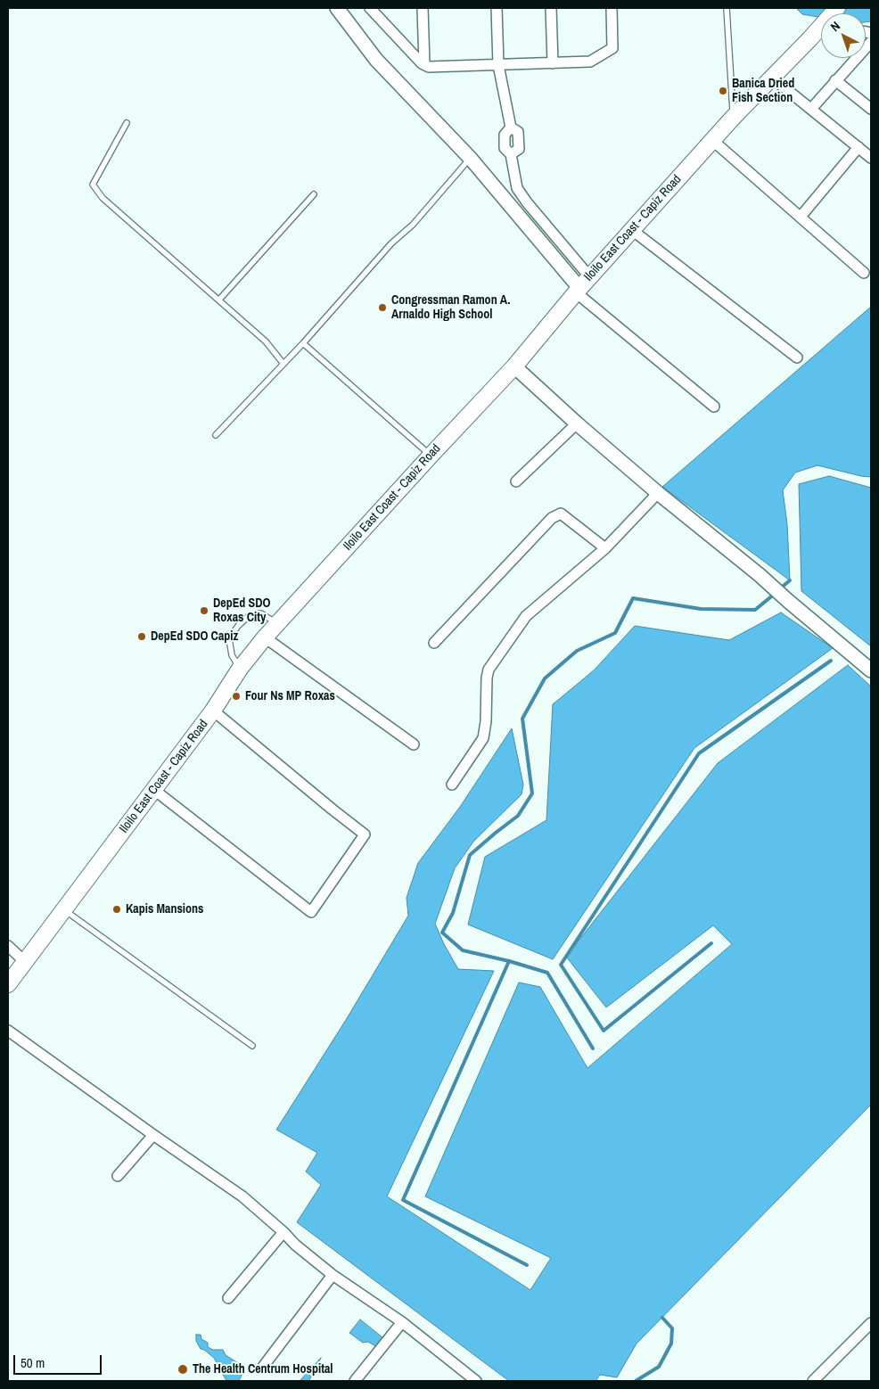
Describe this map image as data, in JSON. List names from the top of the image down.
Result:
{
  "streets": {
    "main road": ["Iloilo East Coast - Capiz Road"]
  },
  "places": [
    "Banica Dried Fish Section",
    "Congressman Ramon A. Arnaldo High School",
    "DepEd SDO Roxas City",
    "DepEd SDO Capiz",
    "Four Ns MP Roxas",
    "Kapis Mansions",
    "The Health Centrum Hospital"
  ],
  "scale_bar": "50 m",
  "north": "top left"
}
